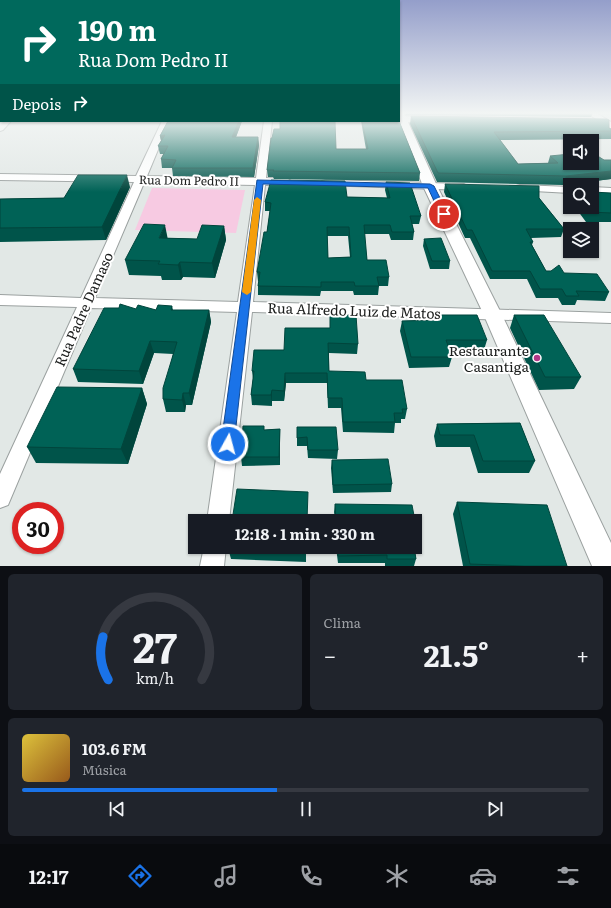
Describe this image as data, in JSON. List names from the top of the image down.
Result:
{
  "streets": {
    "street": ["Rua Dom Pedro II", "Rua Padre Damaso", "Rua Alfredo Luiz de Matos"]
  },
  "crossings": [
    ["Rua Dom Pedro II", "Rua Padre Damaso"],
    ["Rua Padre Damaso", "Rua Alfredo Luiz de Matos"]
  ],
  "places": ["Restaurante Casantiga"],
  "page": {
    "turn": ["190 m", "Rua Dom Pedro II"],
    "then": "Depois",
    "limit": "30",
    "trip": "12:18 · 1 min · 330 m",
    "tile": "Clima",
    "heat": ["−", "21.5°", "+"],
    "song": ["103.6 FM", "Música"],
    "tabs": "12:17",
    "gauge": ["27", "km/h"]
  }
}
